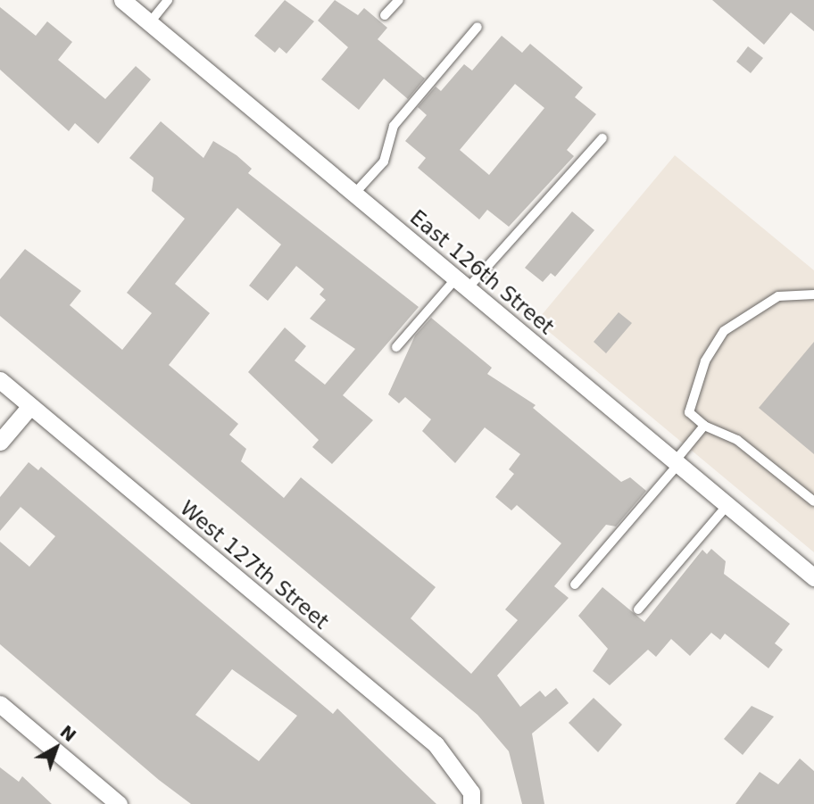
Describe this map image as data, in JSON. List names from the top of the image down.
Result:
{
  "streets": {
    "street": ["East 126th Street", "West 127th Street"]
  },
  "north": "top right"
}
